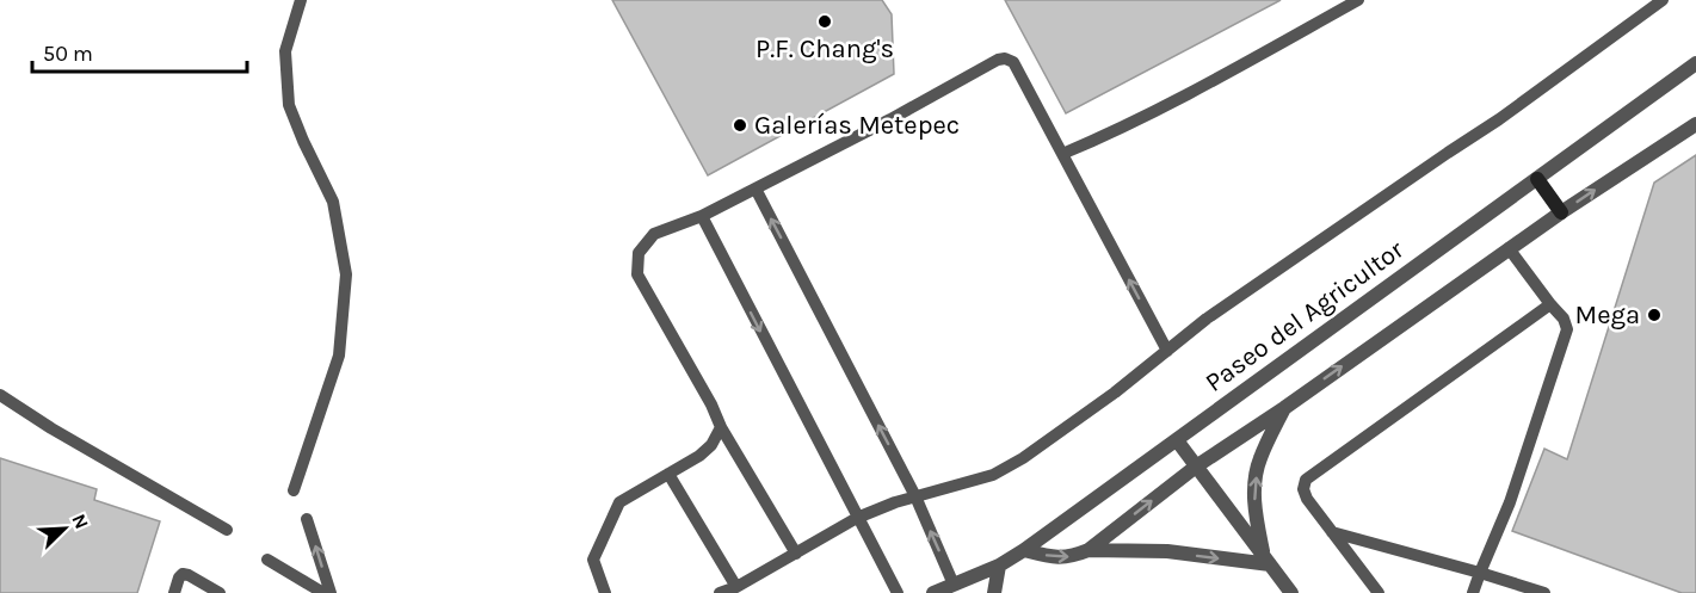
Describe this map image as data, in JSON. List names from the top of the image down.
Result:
{
  "streets": {
    "street": ["Paseo del Agricultor"]
  },
  "places": ["P.F. Chang's", "Galerías Metepec", "Mega"],
  "scale_bar": "50 m",
  "north": "top right"
}
